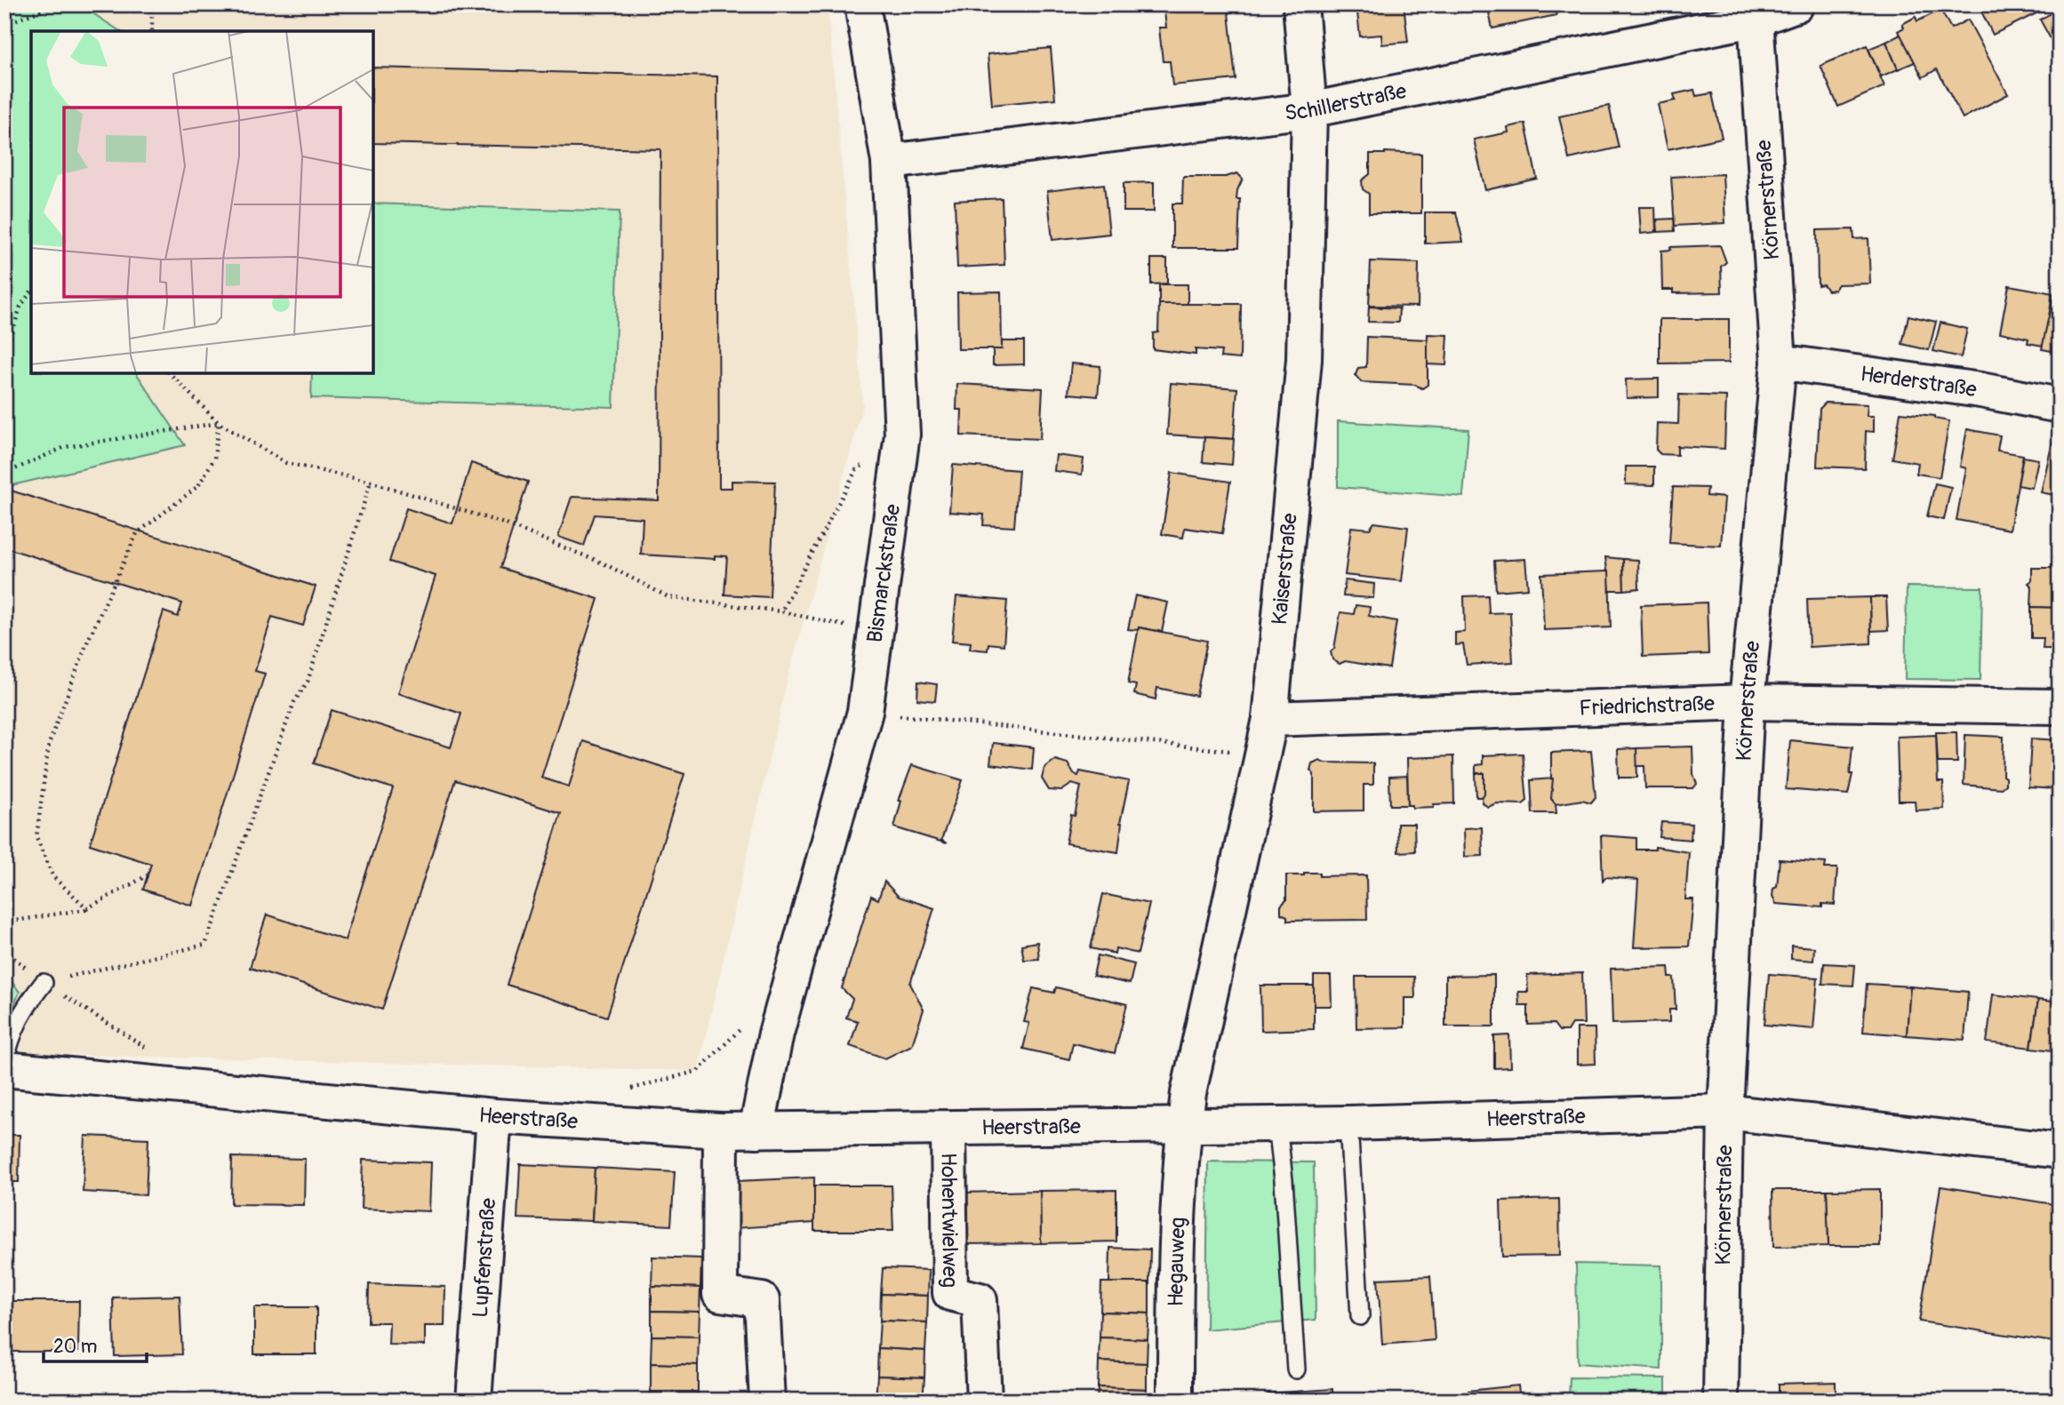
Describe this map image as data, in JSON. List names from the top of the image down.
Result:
{
  "streets": {
    "street": [
      "Schillerstraße",
      "Körnerstraße",
      "Herderstraße",
      "Kaiserstraße",
      "Bismarckstraße",
      "Friedrichstraße",
      "Heerstraße",
      "Hohentwielweg",
      "Lupfenstraße",
      "Hegauweg"
    ]
  },
  "crossings": [
    ["Schillerstraße", "Körnerstraße"],
    ["Schillerstraße", "Kaiserstraße"],
    ["Schillerstraße", "Bismarckstraße"],
    ["Körnerstraße", "Herderstraße"],
    ["Körnerstraße", "Friedrichstraße"],
    ["Körnerstraße", "Heerstraße"],
    ["Kaiserstraße", "Friedrichstraße"],
    ["Kaiserstraße", "Heerstraße"],
    ["Kaiserstraße", "Hegauweg"],
    ["Bismarckstraße", "Heerstraße"],
    ["Heerstraße", "Hohentwielweg"],
    ["Heerstraße", "Lupfenstraße"],
    ["Heerstraße", "Hegauweg"]
  ],
  "scale_bar": "20 m"
}
